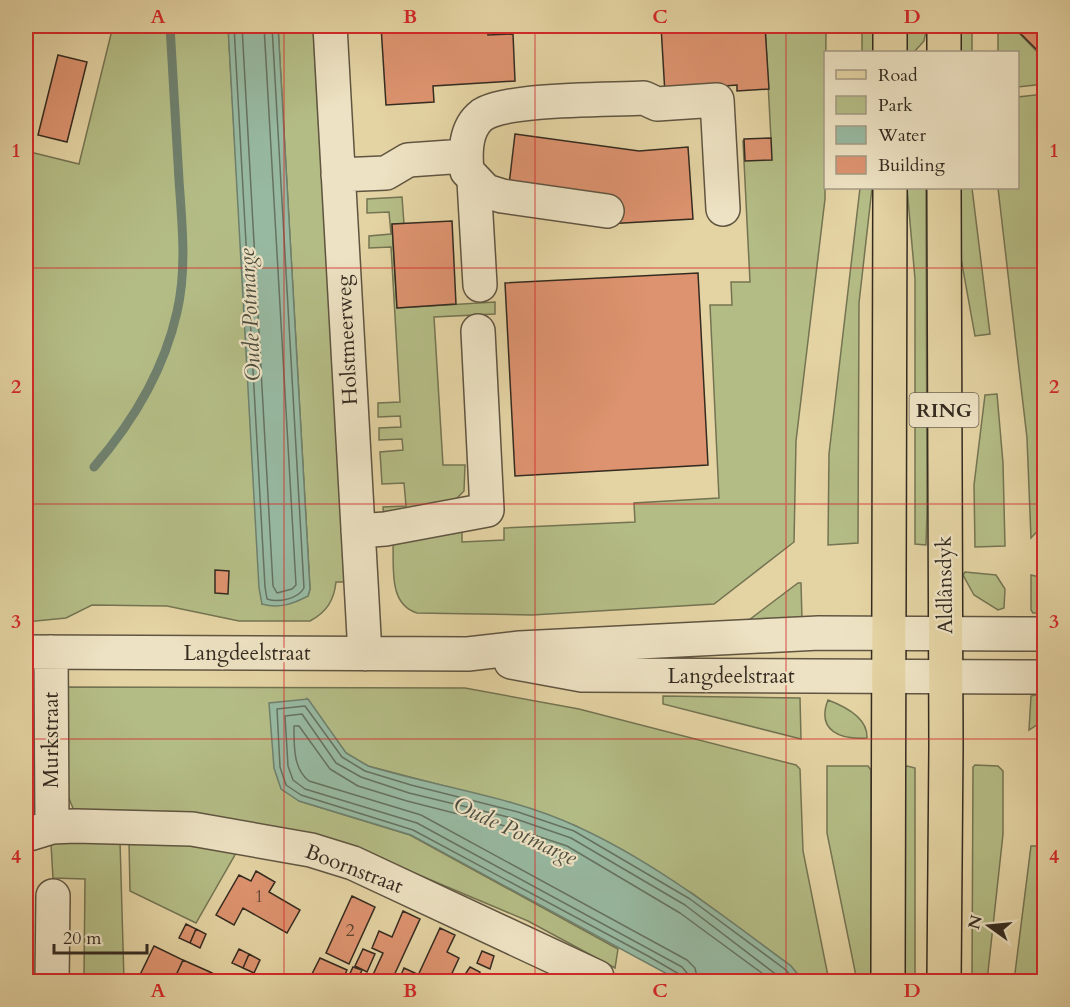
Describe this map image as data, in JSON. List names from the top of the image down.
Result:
{
  "streets": {
    "main road": ["RING", "Aldlânsdyk"],
    "street": [
      "Holstmeerweg",
      "Langdeelstraat",
      "Murkstraat",
      "Boornstraat"
    ]
  },
  "crossings": [
    ["Holstmeerweg", "Langdeelstraat"],
    ["RING", "Langdeelstraat"],
    ["Aldlânsdyk", "Langdeelstraat"],
    ["Langdeelstraat", "Murkstraat"],
    ["Murkstraat", "Boornstraat"]
  ],
  "water": ["Oude Potmarge"],
  "house_numbers": ["1", "2"],
  "legend": [
    "Road",
    "Park",
    "Water",
    "Building"
  ],
  "scale_bar": "20 m",
  "north": "left",
  "grid": {
    "columns": [
      "A",
      "B",
      "C",
      "D"
    ],
    "rows": [
      "1",
      "2",
      "3",
      "4"
    ]
  }
}
